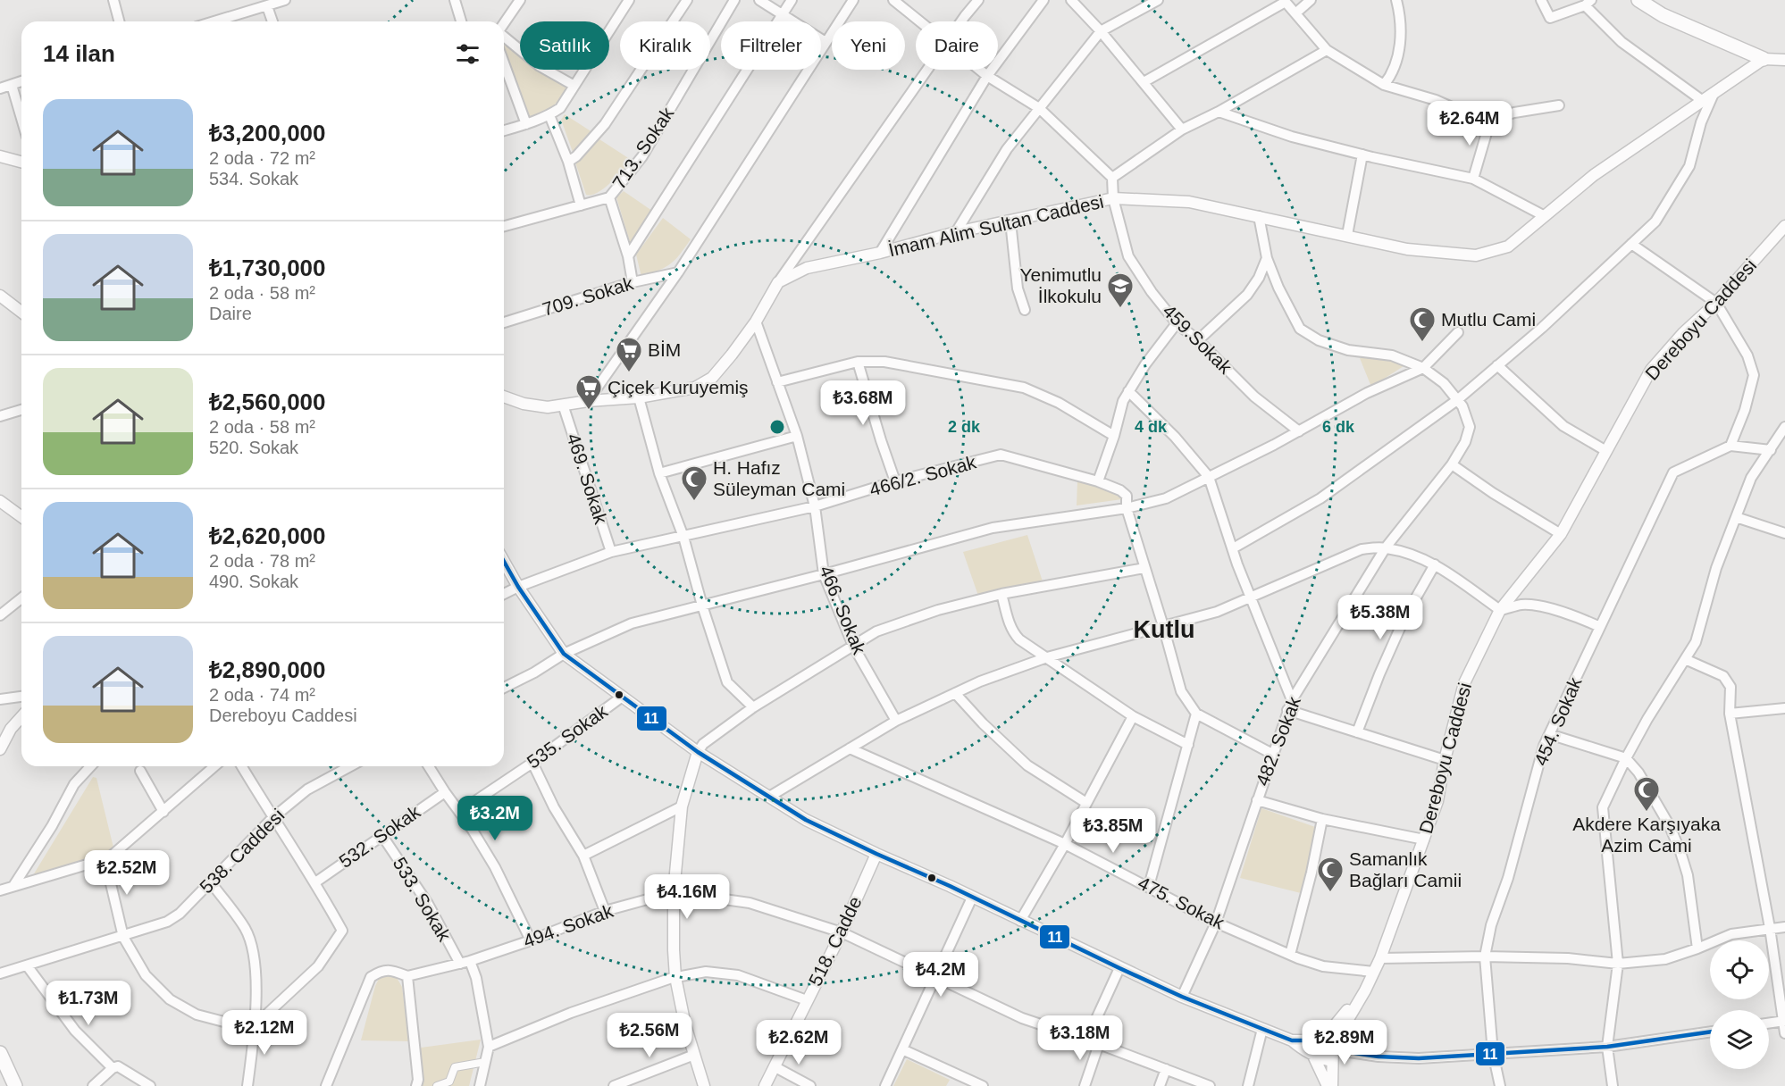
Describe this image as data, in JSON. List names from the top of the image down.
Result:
{
  "streets": {
    "street": [
      "713. Sokak",
      "İmam Alim Sultan Caddesi",
      "709. Sokak",
      "Dereboyu Caddesi",
      "459.Sokak",
      "466/2. Sokak",
      "469. Sokak",
      "466. Sokak",
      "454. Sokak",
      "535. Sokak",
      "482. Sokak",
      "532. Sokak",
      "538. Caddesi",
      "533. Sokak",
      "475. Sokak",
      "494. Sokak",
      "518. Cadde"
    ]
  },
  "crossings": [
    ["İmam Alim Sultan Caddesi", "459.Sokak"],
    ["Dereboyu Caddesi", "475. Sokak"],
    ["466/2. Sokak", "469. Sokak"],
    ["466/2. Sokak", "466. Sokak"],
    ["482. Sokak", "475. Sokak"],
    ["532. Sokak", "533. Sokak"],
    ["533. Sokak", "494. Sokak"],
    ["494. Sokak", "518. Cadde"]
  ],
  "districts": ["Kutlu"],
  "places": {
    "school or university": ["Yenimutlu İlkokulu"],
    "mosque": [
      "Mutlu Cami",
      "H. Hafız Süleyman Cami",
      "Akdere Karşıyaka Azim Cami",
      "Samanlık Bağları Camii"
    ],
    "supermarket": ["BİM", "Çiçek Kuruyemiş"]
  },
  "lines": ["transit line 11"],
  "page": {
    "chip": [
      "Satılık",
      "Kiralık",
      "Filtreler",
      "Yeni",
      "Daire"
    ],
    "heading": "14 ilan",
    "list": [
      {
        "name": "₺3,200,000",
        "note": "2 oda · 72 m² · 534. Sokak"
      },
      {
        "name": "₺1,730,000",
        "note": "2 oda · 58 m² · Daire"
      },
      {
        "name": "₺2,560,000",
        "note": "2 oda · 58 m² · 520. Sokak"
      },
      {
        "name": "₺2,620,000",
        "note": "2 oda · 78 m² · 490. Sokak"
      },
      {
        "name": "₺2,890,000",
        "note": "2 oda · 74 m² · Dereboyu Caddesi"
      }
    ],
    "price": [
      "₺2.64M",
      "₺3.68M",
      "₺5.38M",
      "₺3.2M",
      "₺3.85M",
      "₺2.52M",
      "₺4.16M",
      "₺4.2M",
      "₺1.73M",
      "₺2.12M",
      "₺2.56M",
      "₺3.18M",
      "₺2.62M",
      "₺2.89M"
    ]
  },
  "rings": ["2 dk", "4 dk", "6 dk"]
}
